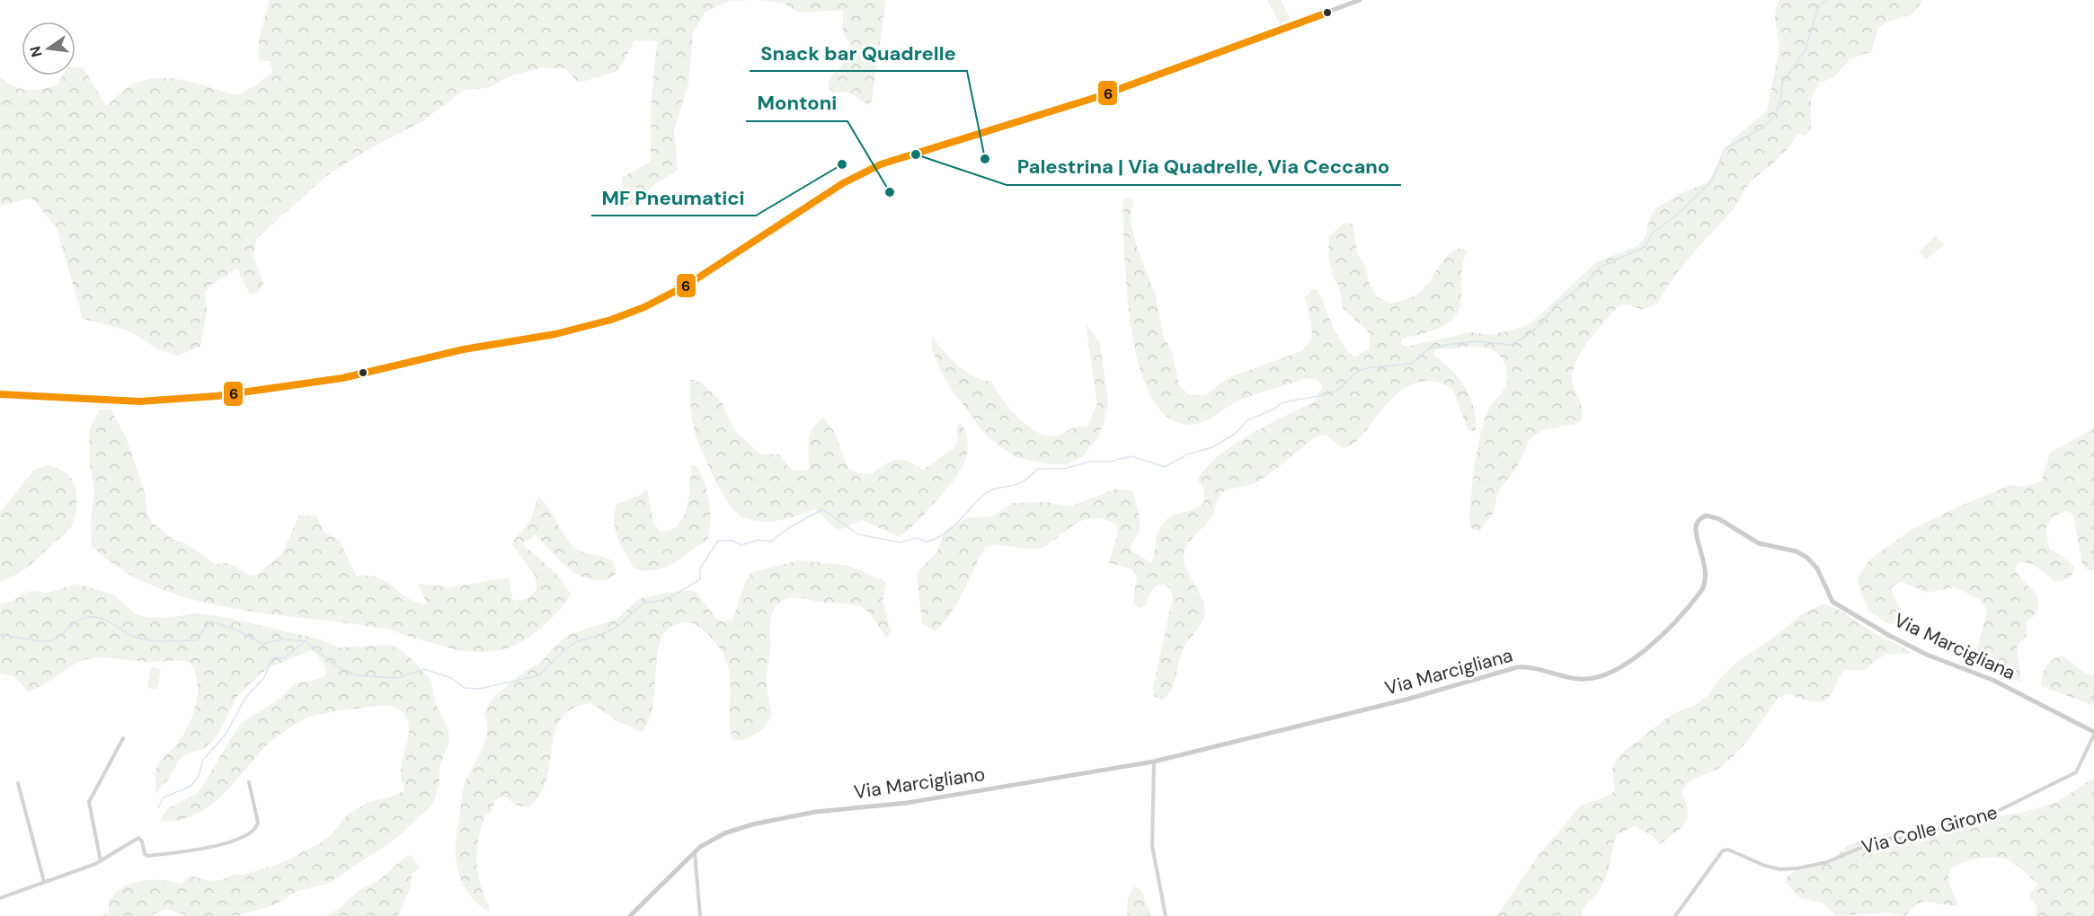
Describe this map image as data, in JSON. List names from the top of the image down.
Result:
{
  "streets": {
    "street": ["Via Marcigliana", "Via Marcigliano", "Via Colle Girone"]
  },
  "crossings": [
    ["Via Marcigliana", "Via Marcigliano"],
    ["Via Marcigliana", "Via Colle Girone"]
  ],
  "places": [
    "Palestrina | Via Quadrelle, Via Ceccano",
    "Snack bar Quadrelle",
    "MF Pneumatici",
    "Montoni"
  ],
  "lines": ["transit line 6"],
  "north": "left"
}
